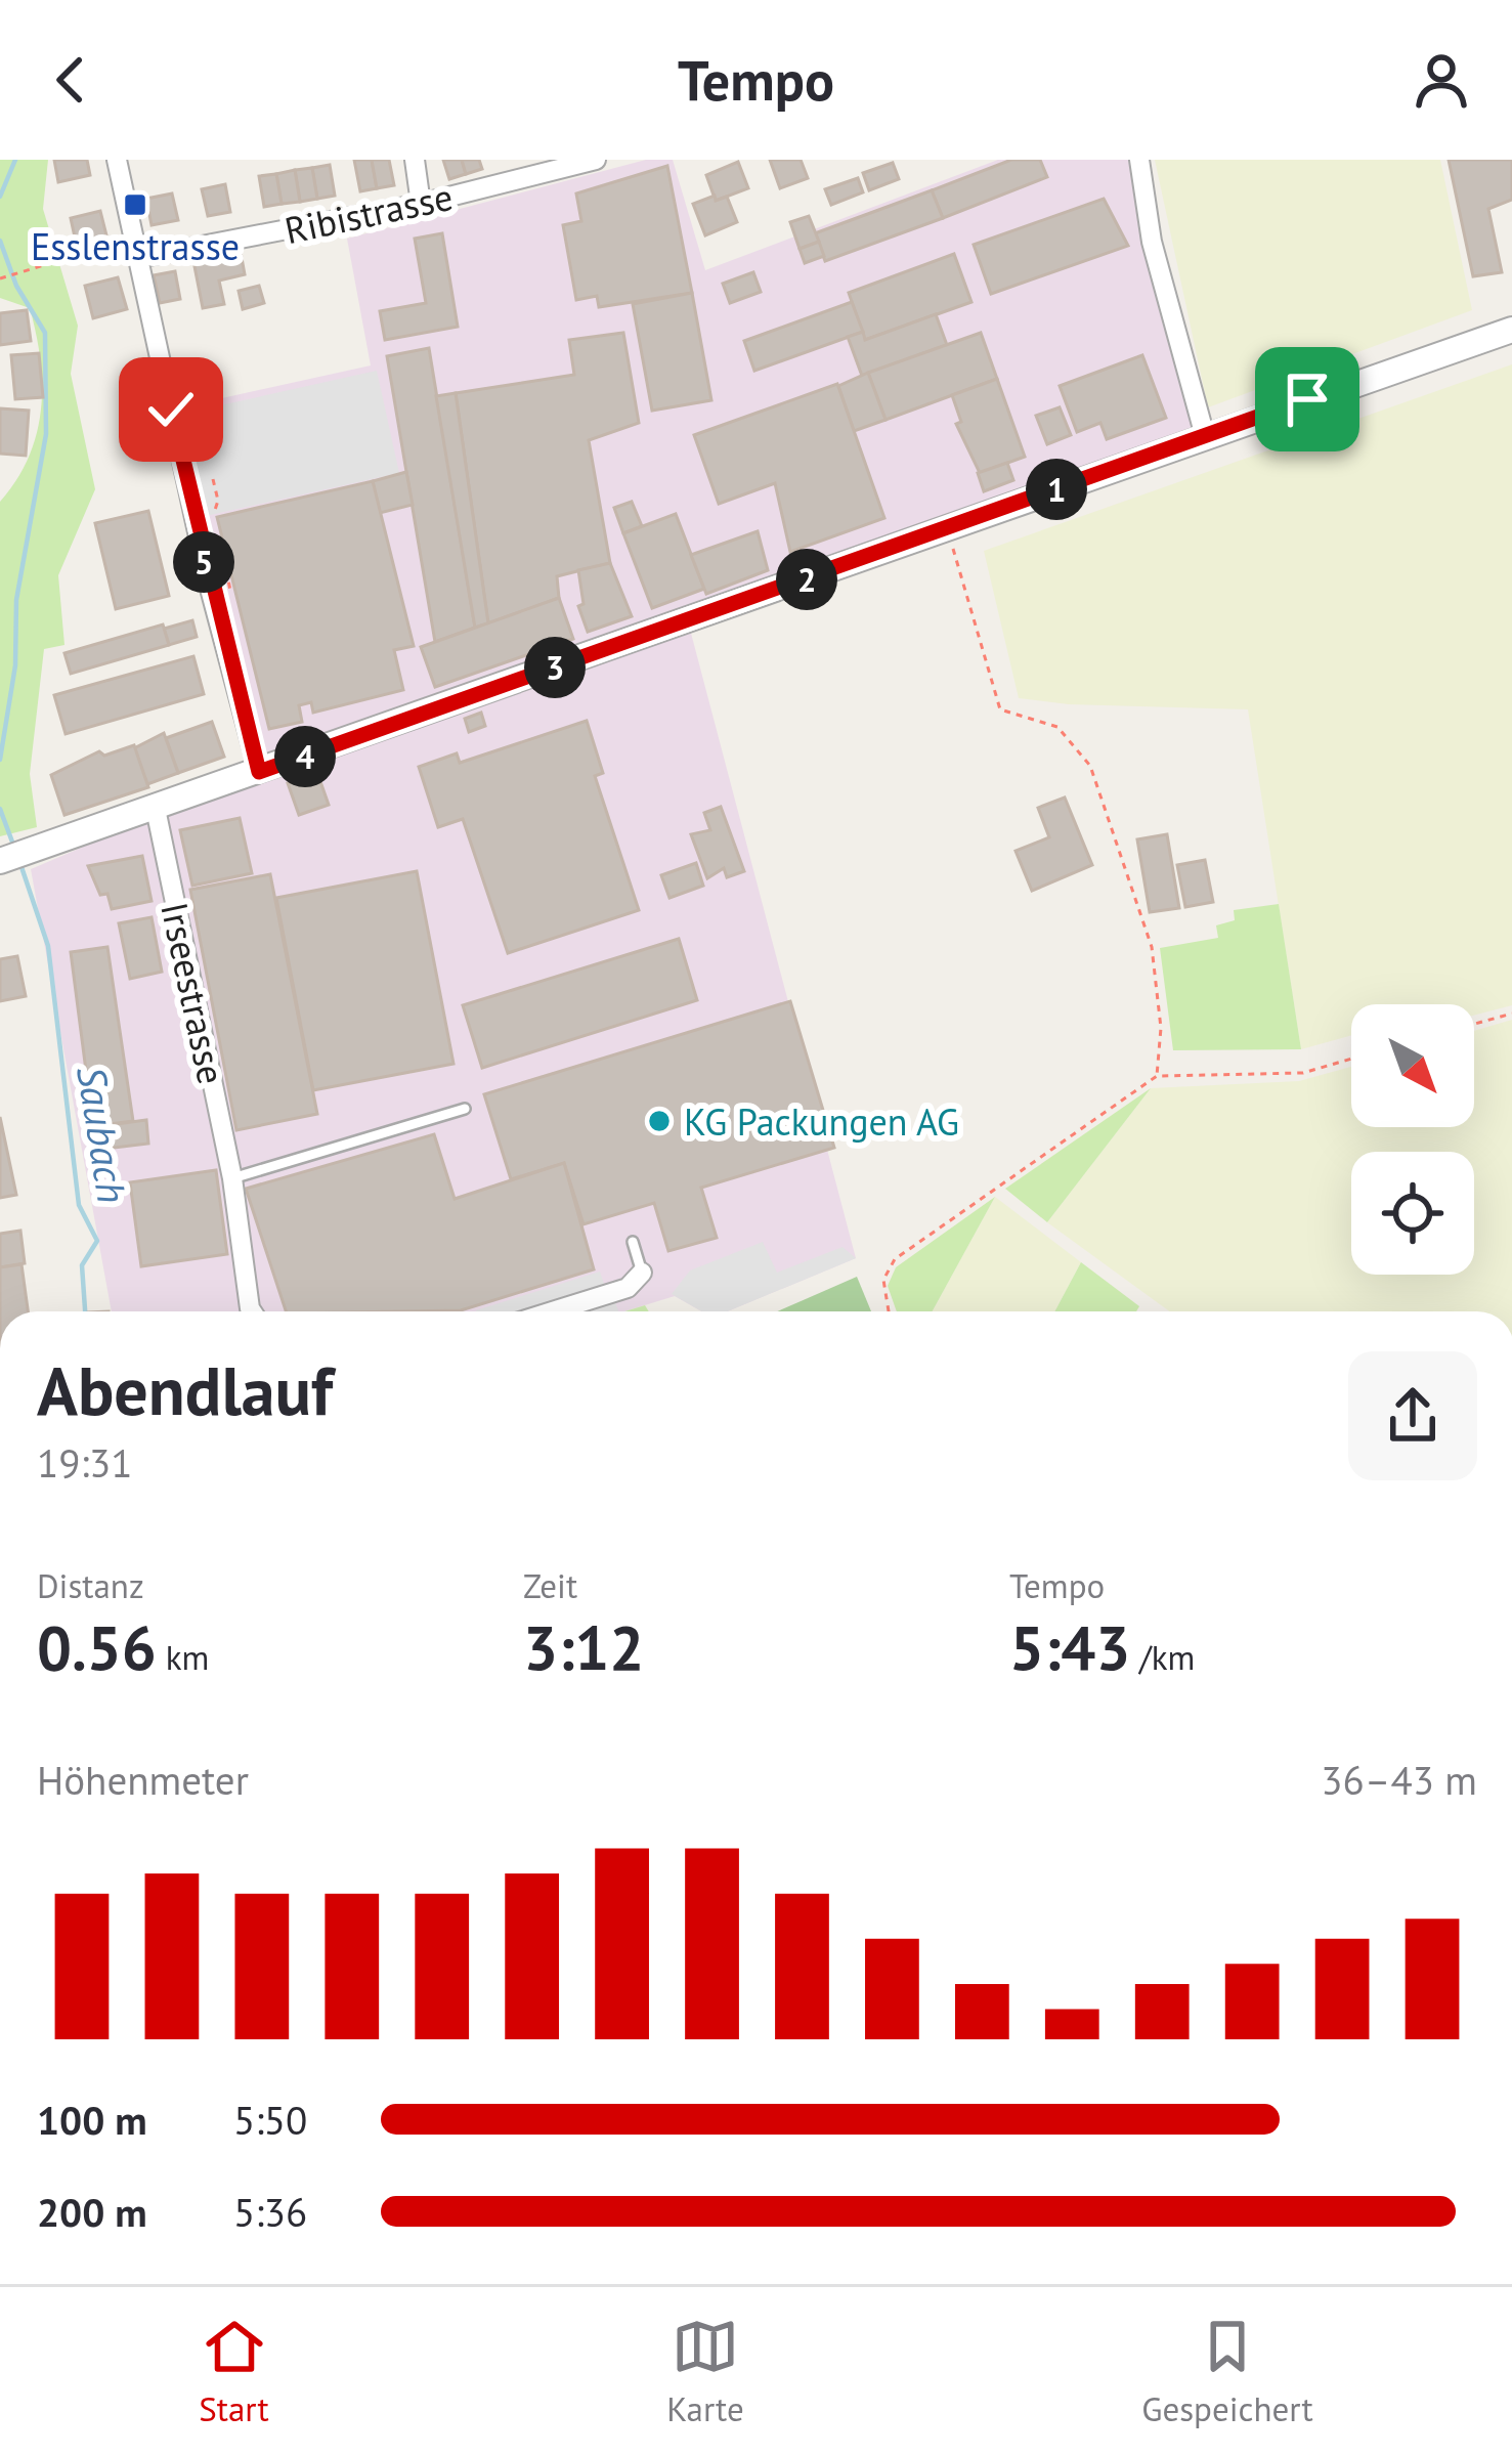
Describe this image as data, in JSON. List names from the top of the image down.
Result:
{
  "streets": {
    "street": ["Ribistrasse", "Irseestrasse"]
  },
  "water": ["Saubach"],
  "places": {
    "transit": ["Esslenstrasse"],
    "other": ["KG Packungen AG"]
  },
  "north": "bottom right",
  "page": {
    "header": "Tempo",
    "pins": [
      "1",
      "5",
      "2",
      "3",
      "4"
    ],
    "heading": ["Abendlauf", "19:31"],
    "stats": [
      ["Distanz", "0.56 km"],
      ["Zeit", "3:12"],
      ["Tempo", "5:43 /km"]
    ],
    "chart": ["Höhenmeter", "36–43 m"],
    "list": [
      {
        "name": "100 m",
        "note": "5:50"
      },
      {
        "name": "200 m",
        "note": "5:36"
      }
    ],
    "tabs": ["Start", "Karte", "Gespeichert"]
  }
}
